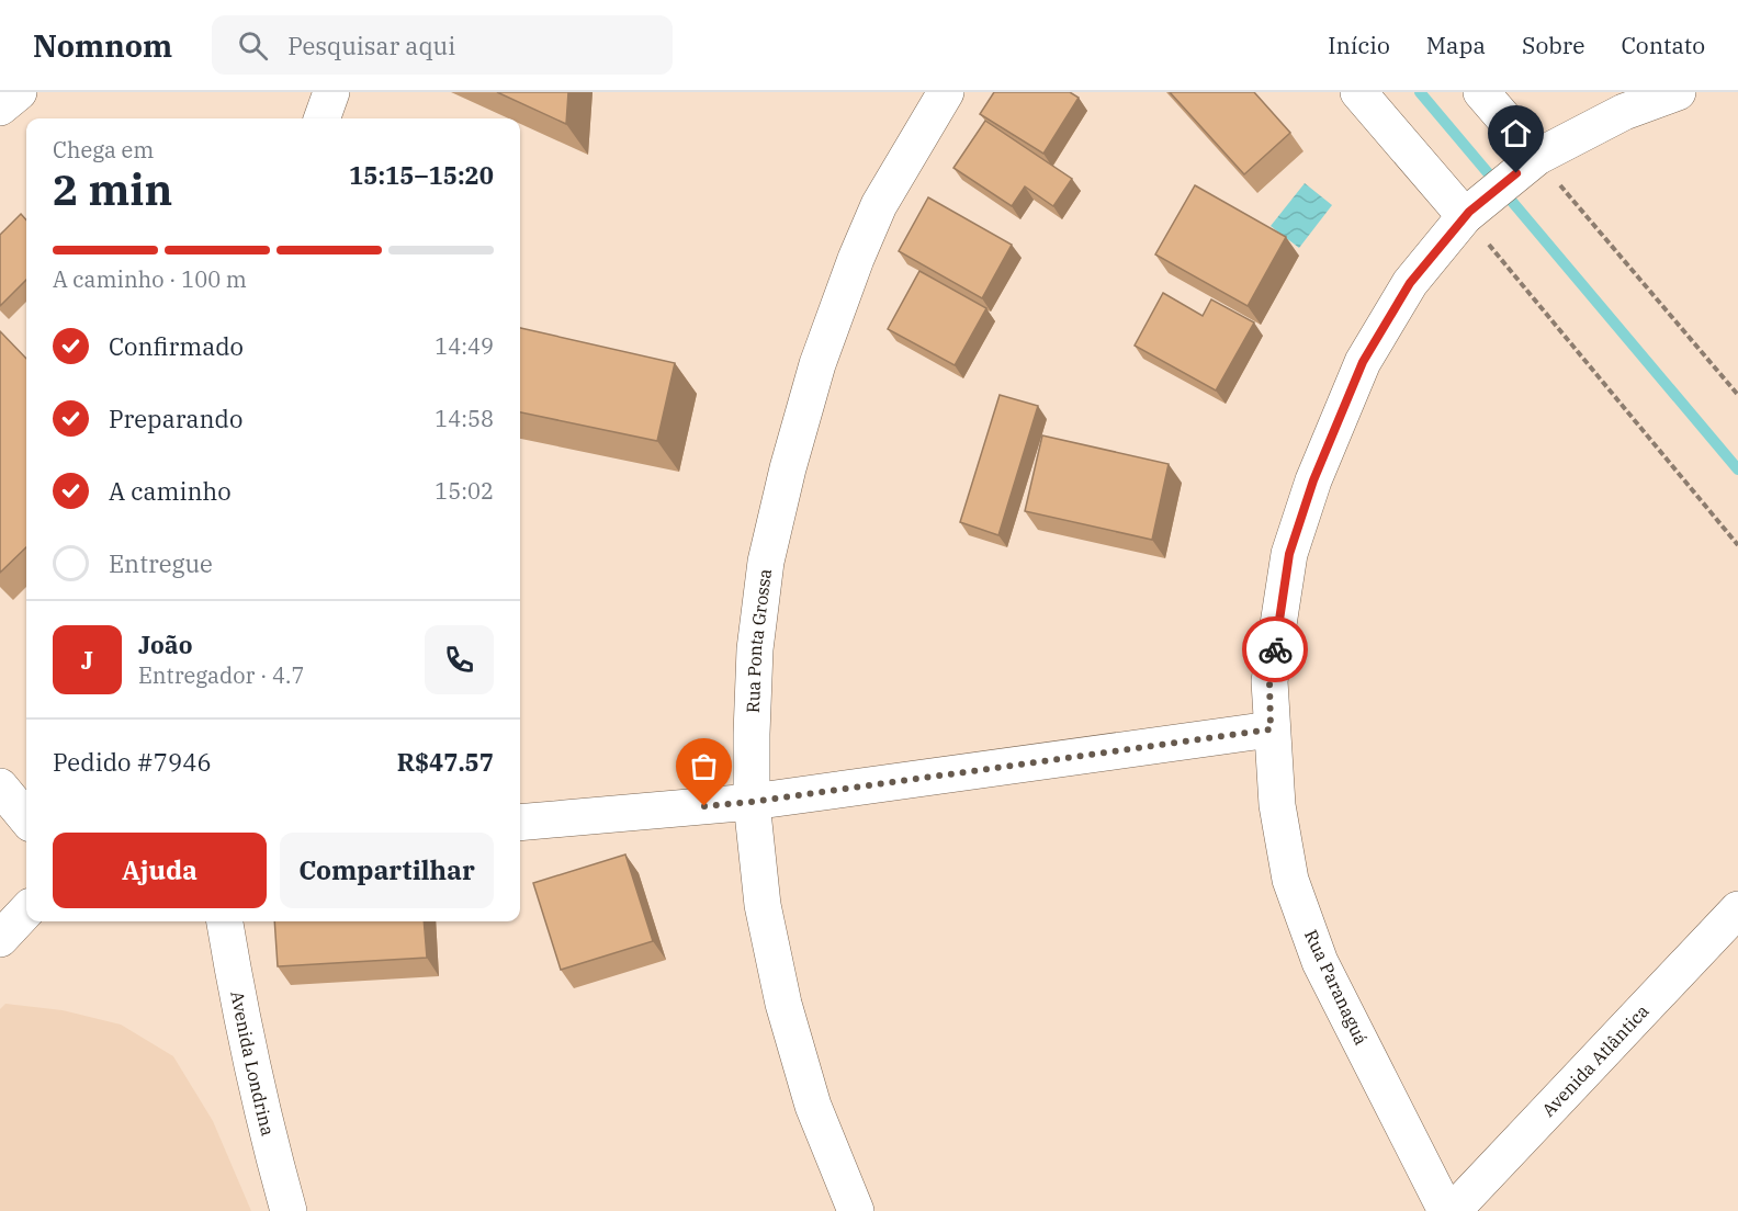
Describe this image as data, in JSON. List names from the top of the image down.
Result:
{
  "streets": {
    "street": [
      "Rua Ponta Grossa",
      "Rua Paranaguá",
      "Avenida Atlântica",
      "Avenida Londrina"
    ]
  },
  "page": {
    "header": "Nomnom",
    "search": "Pesquisar aqui",
    "nav": [
      "Início",
      "Mapa",
      "Sobre",
      "Contato"
    ],
    "heading": ["2 min", "Chega em", "15:15–15:20"],
    "panel": [
      "João",
      "Entregador · 4.7",
      "Pedido #7946",
      "R$47.57"
    ],
    "bar": "A caminho · 100 m",
    "list": [
      ["Confirmado", "14:49"],
      ["Preparando", "14:58"],
      ["A caminho", "15:02"],
      "Entregue"
    ],
    "round": "J",
    "buttons": ["Ajuda", "Compartilhar"]
  }
}
